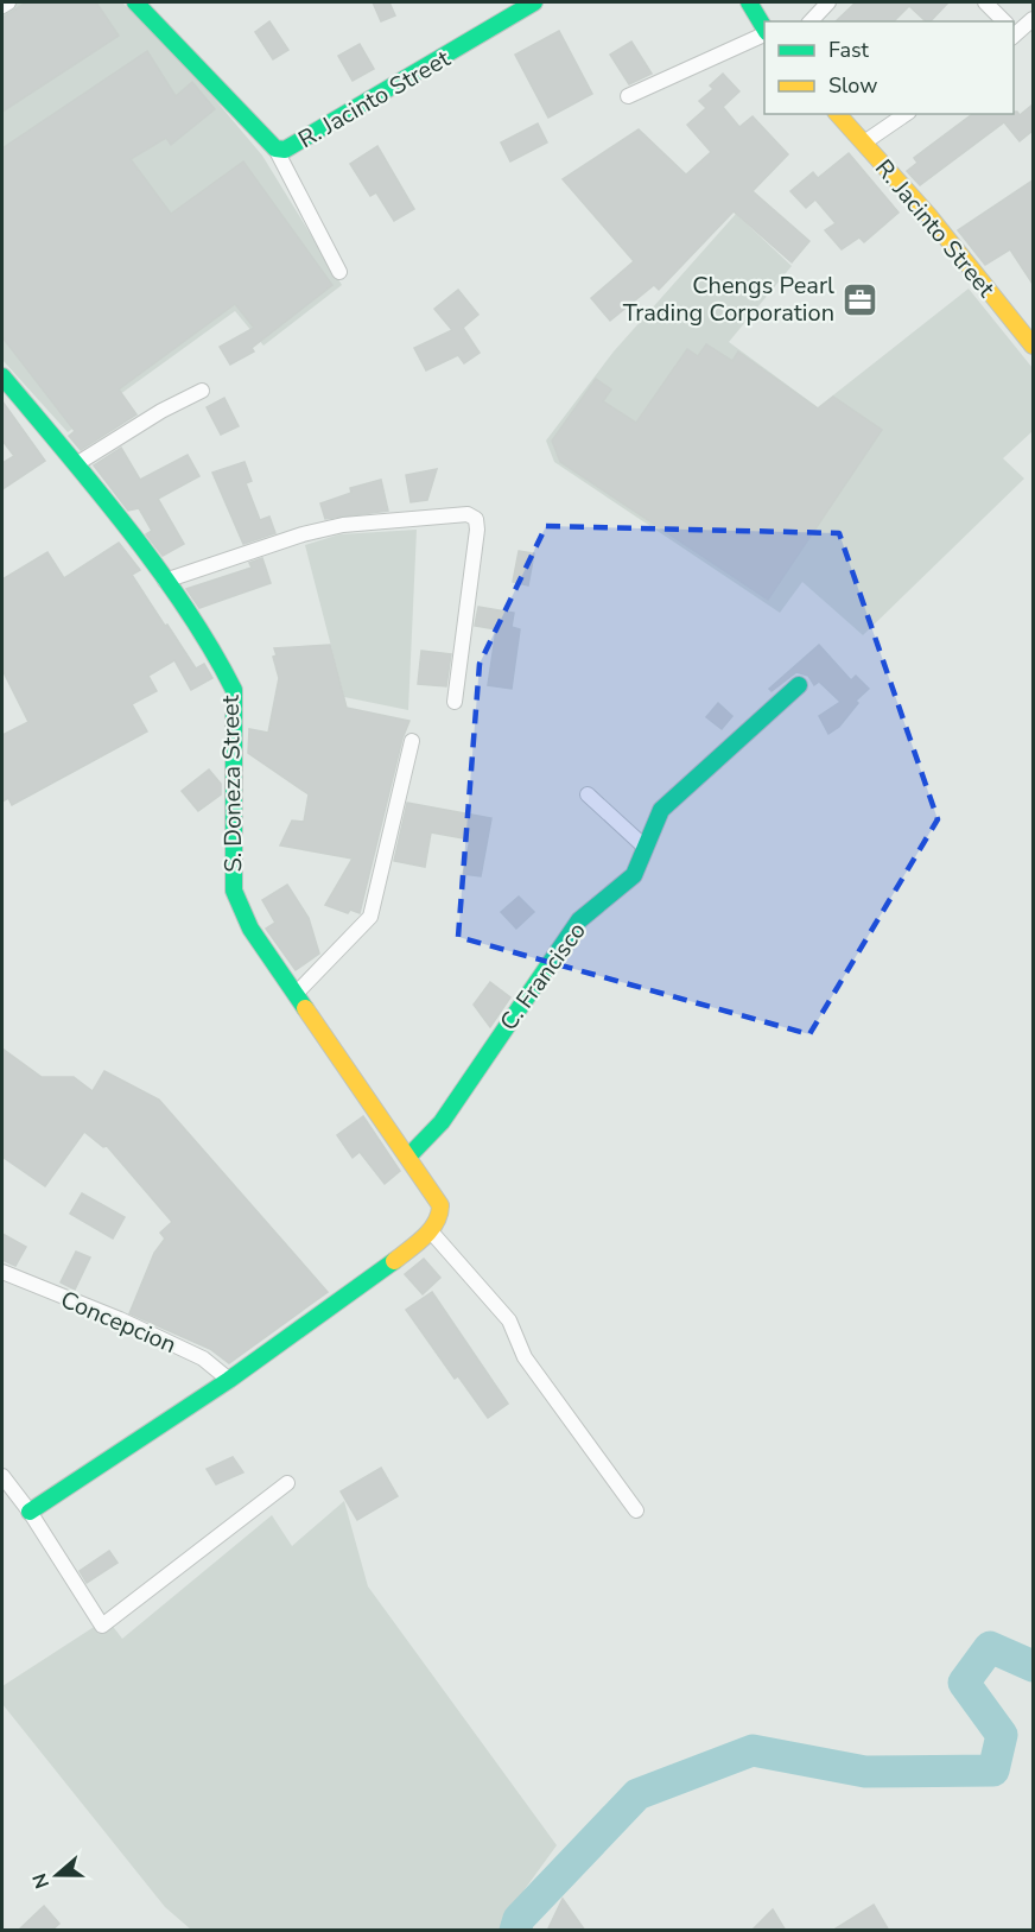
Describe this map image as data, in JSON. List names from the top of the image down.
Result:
{
  "streets": {
    "street": [
      "R. Jacinto Street",
      "S. Doneza Street",
      "C. Francisco",
      "Concepcion"
    ]
  },
  "crossings": [
    ["S. Doneza Street", "C. Francisco"]
  ],
  "places": {
    "office": ["Chengs Pearl Trading Corporation"]
  },
  "legend": ["Fast", "Slow"],
  "north": "left"
}
